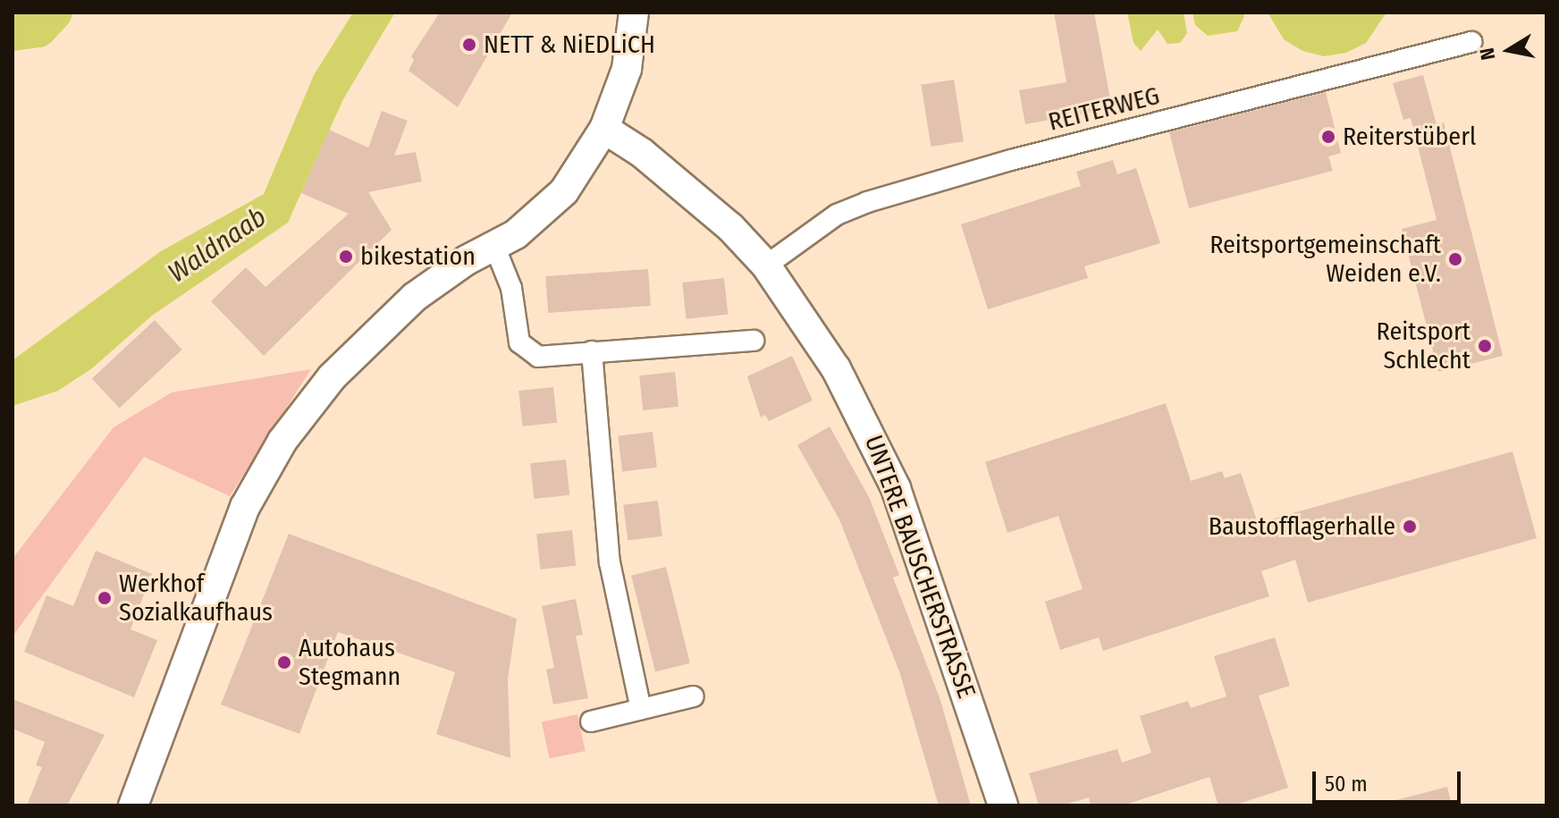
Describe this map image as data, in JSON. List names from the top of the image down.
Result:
{
  "streets": {
    "street": ["REITERWEG", "UNTERE BAUSCHERSTRASSE"]
  },
  "crossings": [
    ["REITERWEG", "UNTERE BAUSCHERSTRASSE"]
  ],
  "water": ["Waldnaab"],
  "places": [
    "NETT & NiEDLiCH",
    "Reiterstüberl",
    "bikestation",
    "Reitsportgemeinschaft Weiden e.V.",
    "Reitsport Schlecht",
    "Baustofflagerhalle",
    "Werkhof Sozialkaufhaus",
    "Autohaus Stegmann"
  ],
  "scale_bar": "50 m",
  "north": "left"
}
